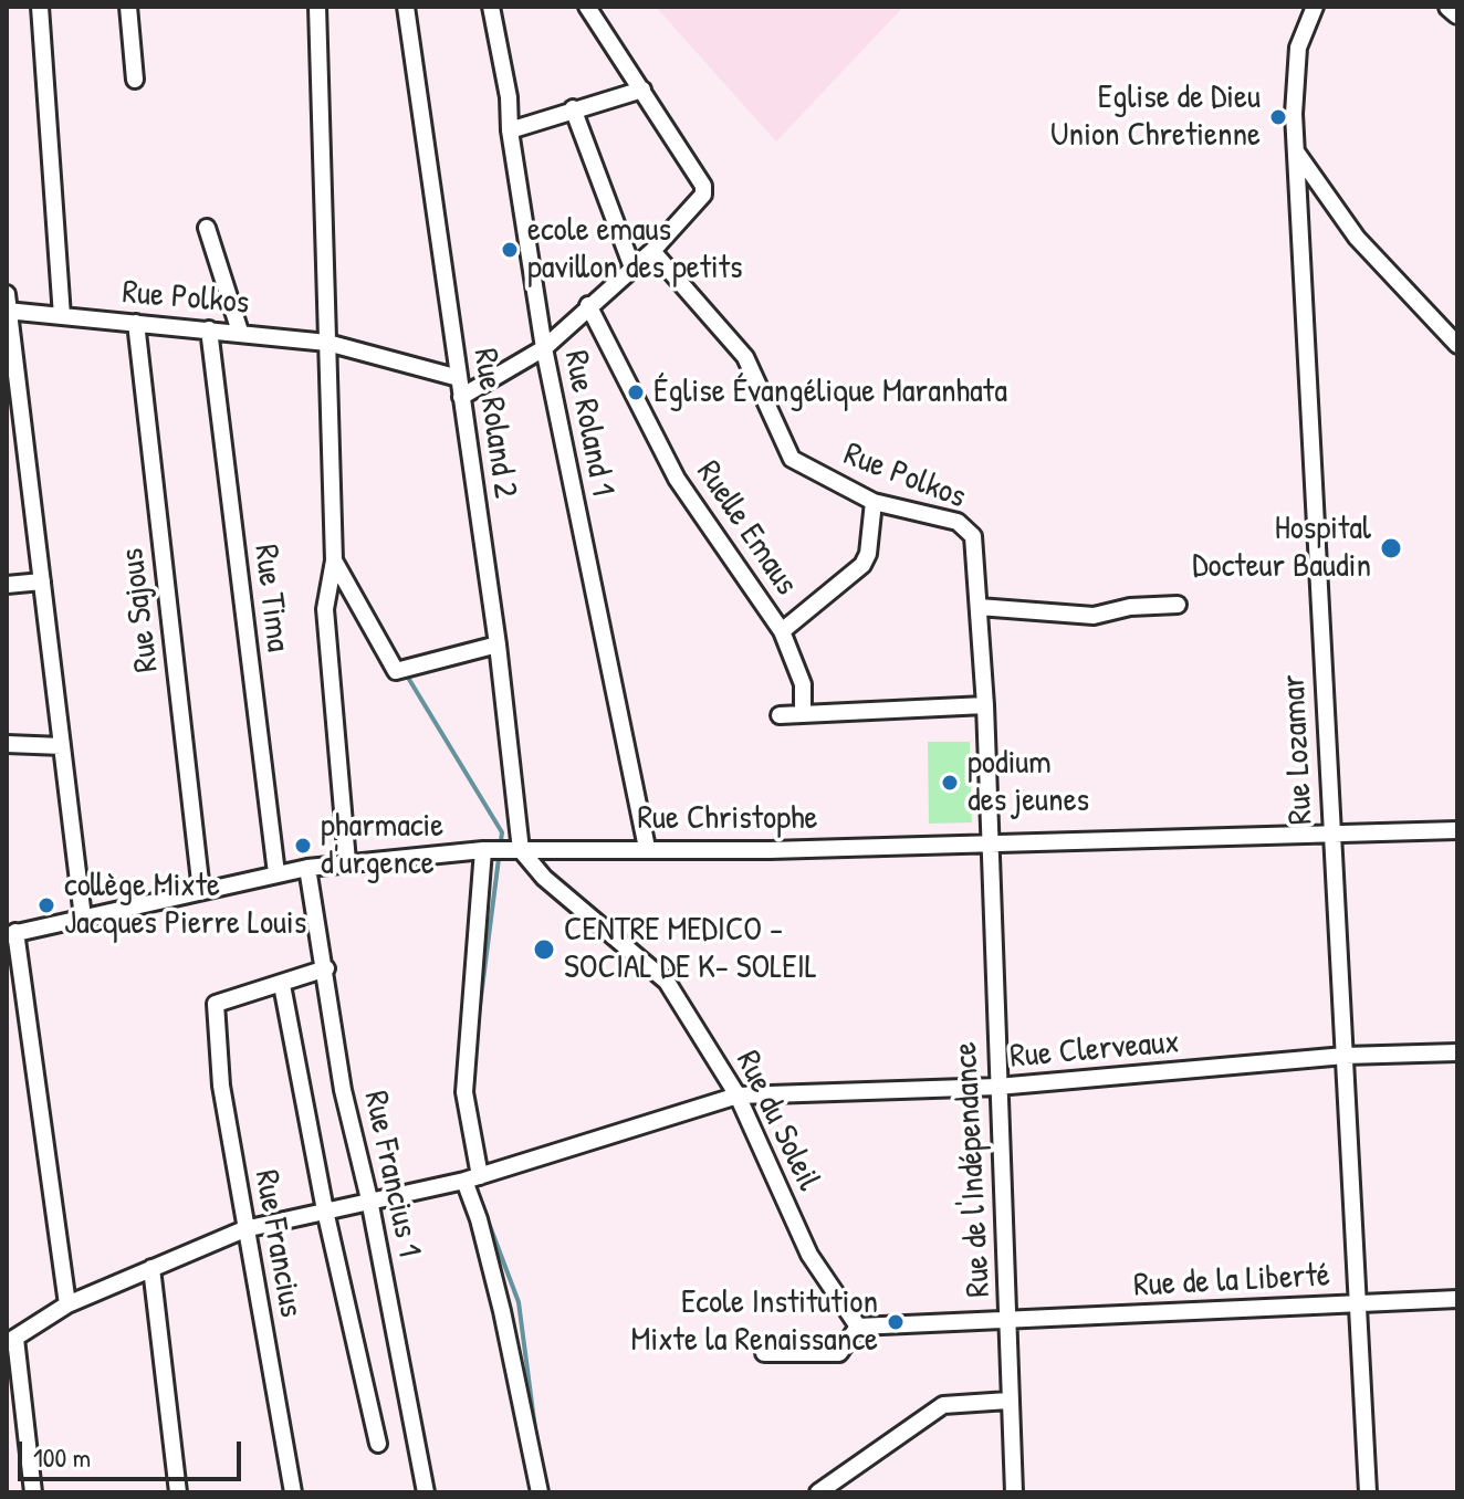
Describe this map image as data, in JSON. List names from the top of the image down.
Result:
{
  "streets": {
    "street": [
      "Rue Polkos",
      "Rue Roland 2",
      "Rue Roland 1",
      "Ruelle Emaus",
      "Rue Tima",
      "Rue Sajous",
      "Rue Lozamar",
      "Rue Christophe",
      "Rue Clerveaux",
      "Rue du Soleil",
      "Rue de l'Indépendance",
      "Rue Francius 1",
      "Rue Francius",
      "Rue de la Liberté"
    ]
  },
  "crossings": [
    ["Rue Polkos", "Rue Roland 2"],
    ["Rue Polkos", "Ruelle Emaus"],
    ["Rue Polkos", "Rue Tima"],
    ["Rue Polkos", "Rue Sajous"],
    ["Rue Polkos", "Rue Christophe"],
    ["Rue Polkos", "Rue de l'Indépendance"],
    ["Rue Roland 2", "Rue Christophe"],
    ["Rue Roland 2", "Rue du Soleil"],
    ["Rue Roland 1", "Rue Christophe"],
    ["Rue Tima", "Rue Christophe"],
    ["Rue Sajous", "Rue Christophe"],
    ["Rue Lozamar", "Rue Christophe"],
    ["Rue Lozamar", "Rue Clerveaux"],
    ["Rue Lozamar", "Rue de la Liberté"],
    ["Rue Christophe", "Rue du Soleil"],
    ["Rue Christophe", "Rue de l'Indépendance"],
    ["Rue Christophe", "Rue Francius 1"],
    ["Rue Clerveaux", "Rue du Soleil"],
    ["Rue Clerveaux", "Rue de l'Indépendance"],
    ["Rue Clerveaux", "Rue Francius 1"],
    ["Rue Clerveaux", "Rue Francius"],
    ["Rue de l'Indépendance", "Rue de la Liberté"]
  ],
  "places": [
    "Eglise de Dieu Union Chretienne",
    "ecole emaus pavillon des petits",
    "Église Évangélique Maranhata",
    "Hospital Docteur Baudin",
    "podium des jeunes",
    "pharmacie d'urgence",
    "collège Mixte Jacques Pierre Louis",
    "CENTRE MEDICO - SOCIAL DE K- SOLEIL",
    "Ecole Institution Mixte la Renaissance"
  ],
  "scale_bar": "100 m"
}
